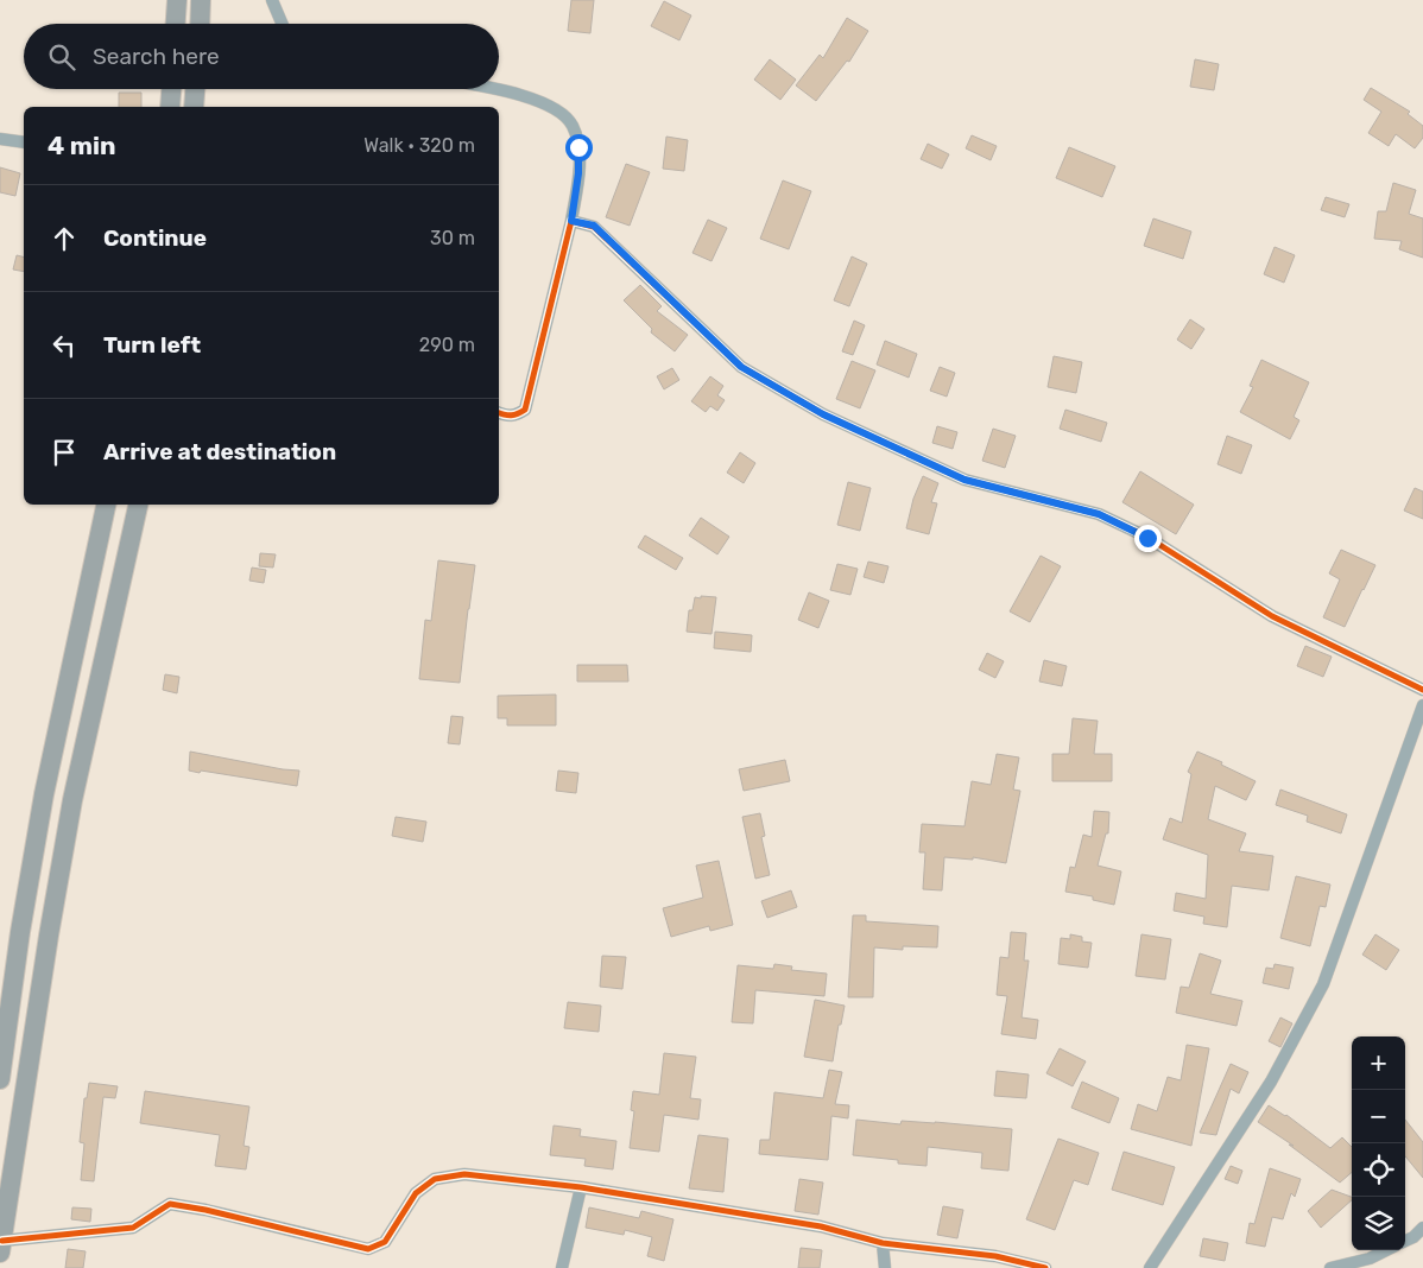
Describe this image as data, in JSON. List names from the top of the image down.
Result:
{
  "page": {
    "search": "Search here",
    "heading": ["4 min", "Walk · 320 m"],
    "list": [
      ["Continue", "30 m"],
      ["Turn left", "290 m"],
      "Arrive at destination"
    ],
    "map_buttons": ["+", "−"]
  }
}
